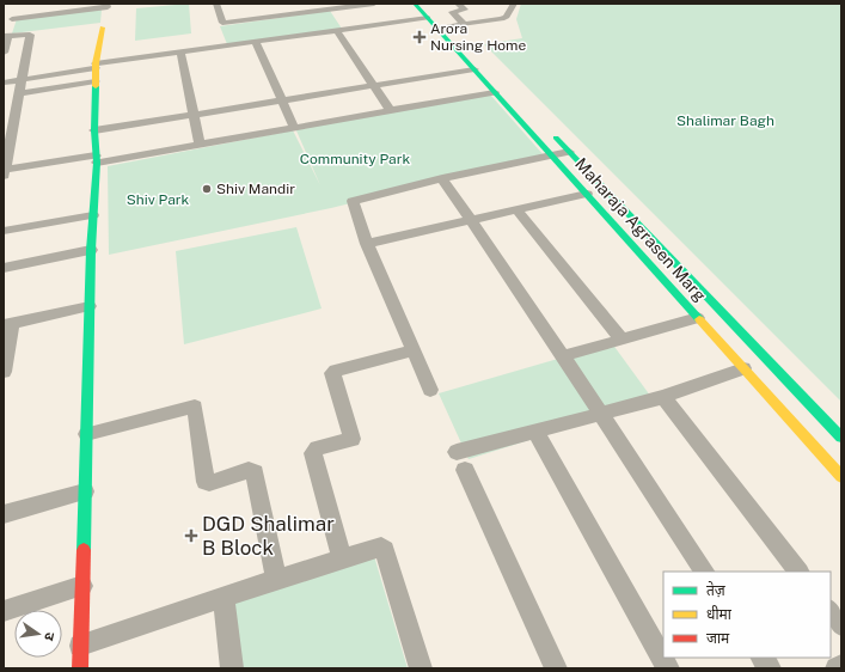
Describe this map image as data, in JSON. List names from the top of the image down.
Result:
{
  "streets": {
    "street": ["Maharaja Agrasen Marg"]
  },
  "parks": ["Shalimar Bagh", "Community Park", "Shiv Park"],
  "places": {
    "health": ["Arora Nursing Home", "DGD Shalimar B Block"],
    "other": ["Shiv Mandir"]
  },
  "legend": ["तेज़", "धीमा", "जाम"],
  "north": "right"
}
